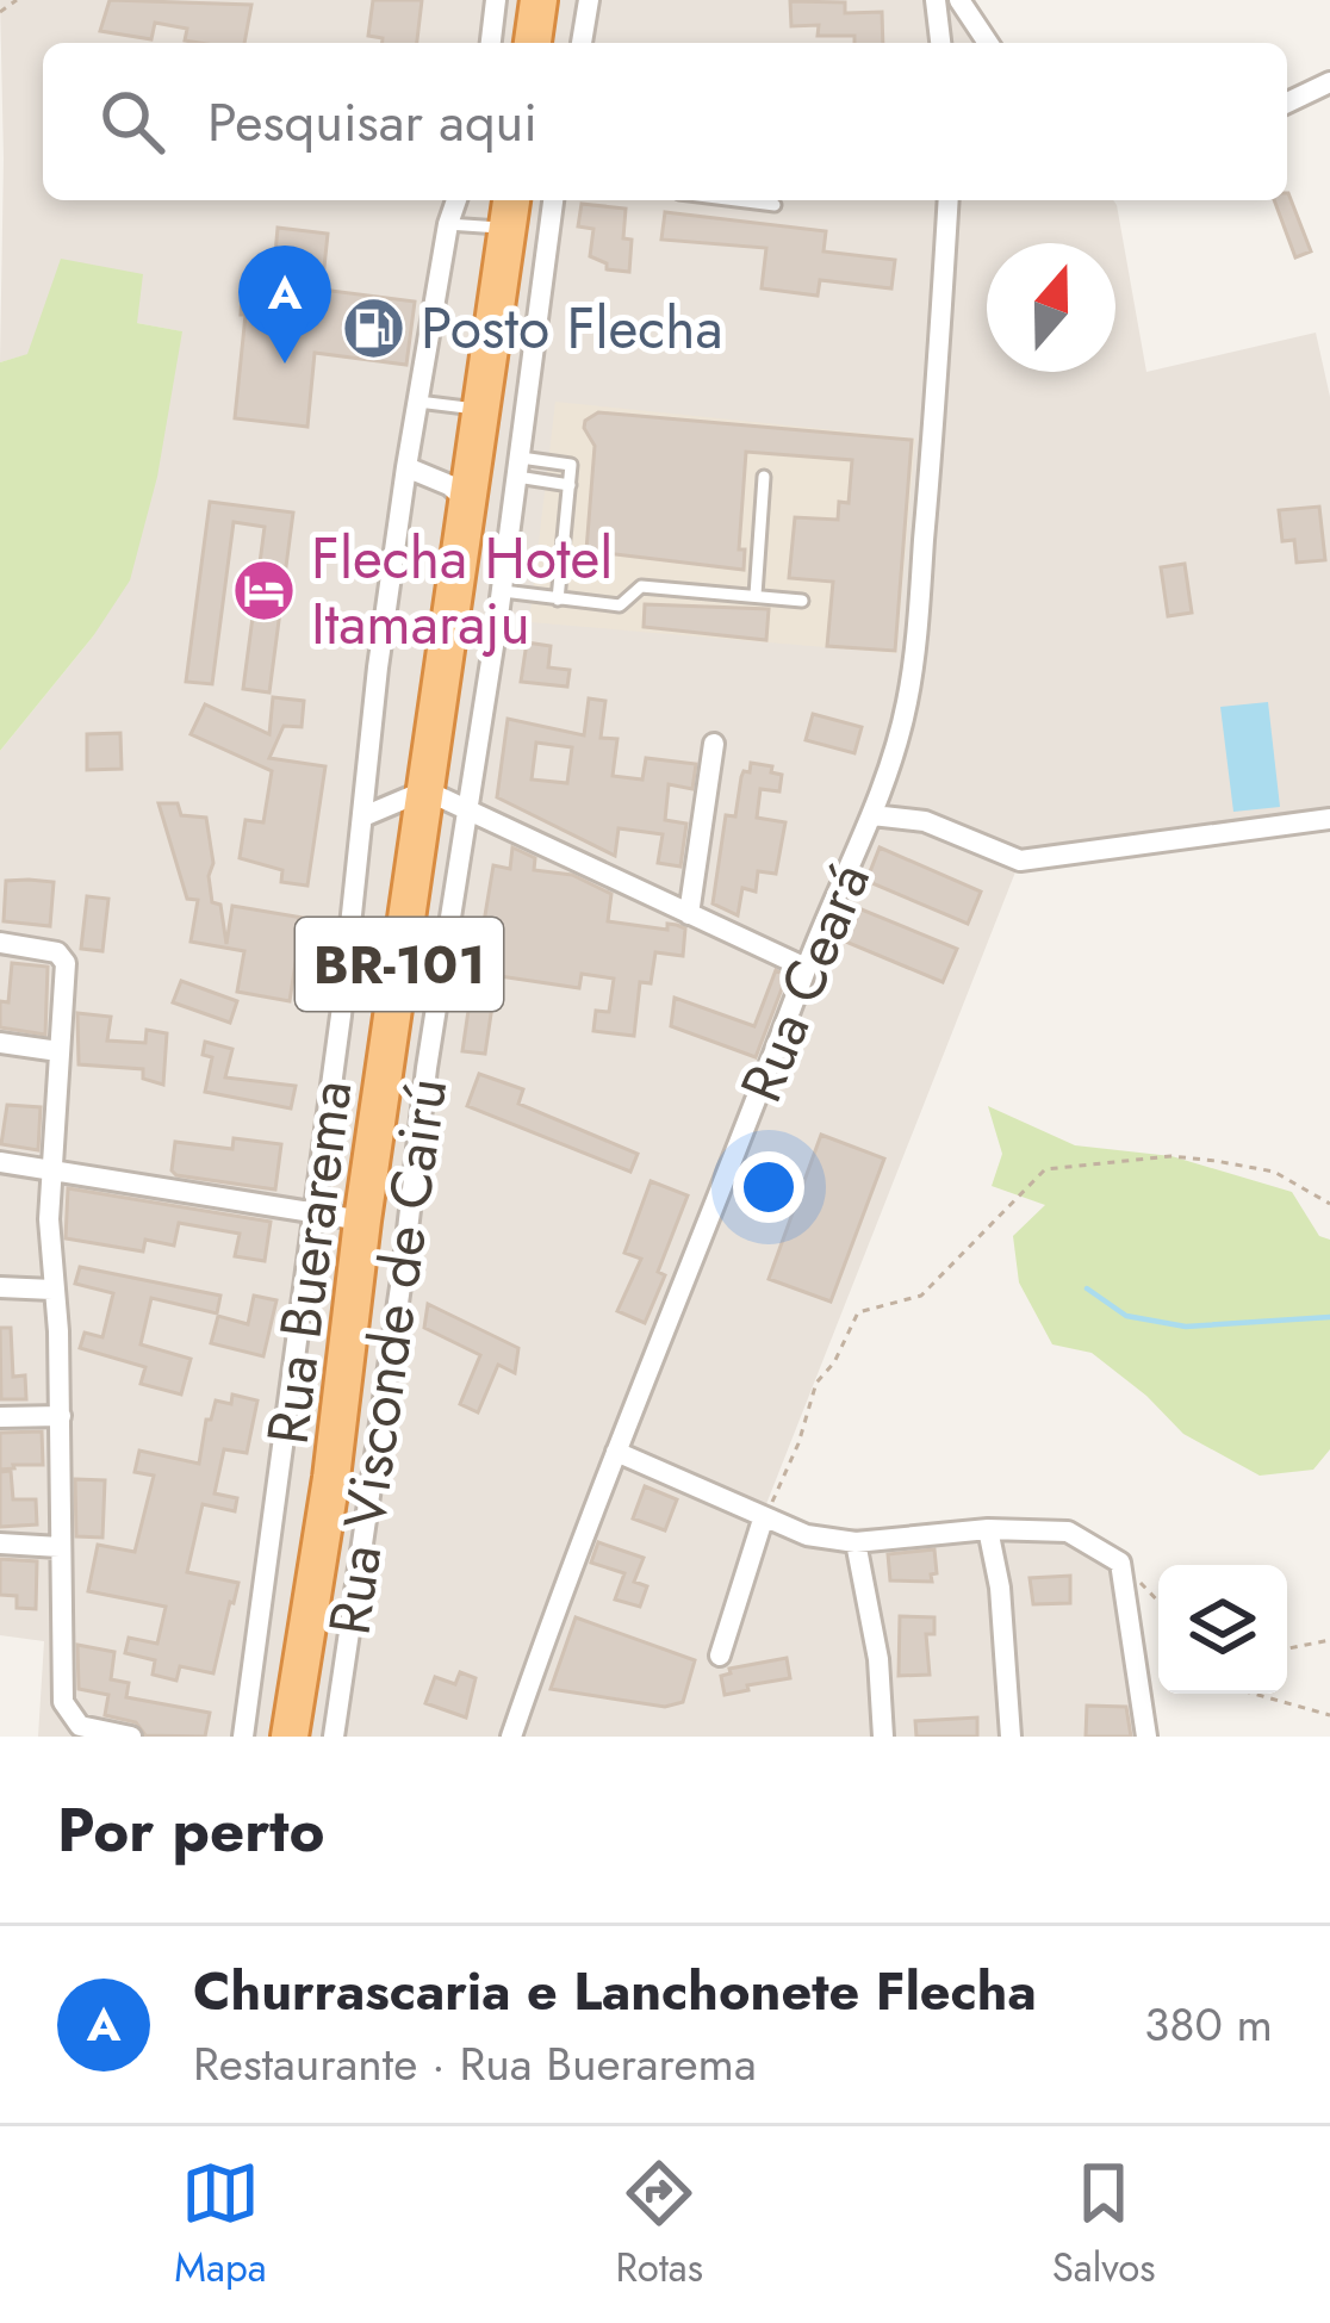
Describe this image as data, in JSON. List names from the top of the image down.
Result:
{
  "streets": {
    "highway": ["BR-101"],
    "street": ["Rua Ceará", "Rua Buerarema", "Rua Visconde de Cairú"]
  },
  "places": {
    "fuel station": ["Posto Flecha"],
    "hotel": ["Flecha Hotel Itamaraju"]
  },
  "north": "top",
  "page": {
    "search": "Pesquisar aqui",
    "pins": "A",
    "heading": "Por perto",
    "list": [
      {
        "mark": "A",
        "name": "Churrascaria e Lanchonete Flecha",
        "note": "Restaurante · Rua Buerarema",
        "value": "380 m"
      }
    ],
    "nav": ["Mapa", "Rotas", "Salvos"]
  }
}
